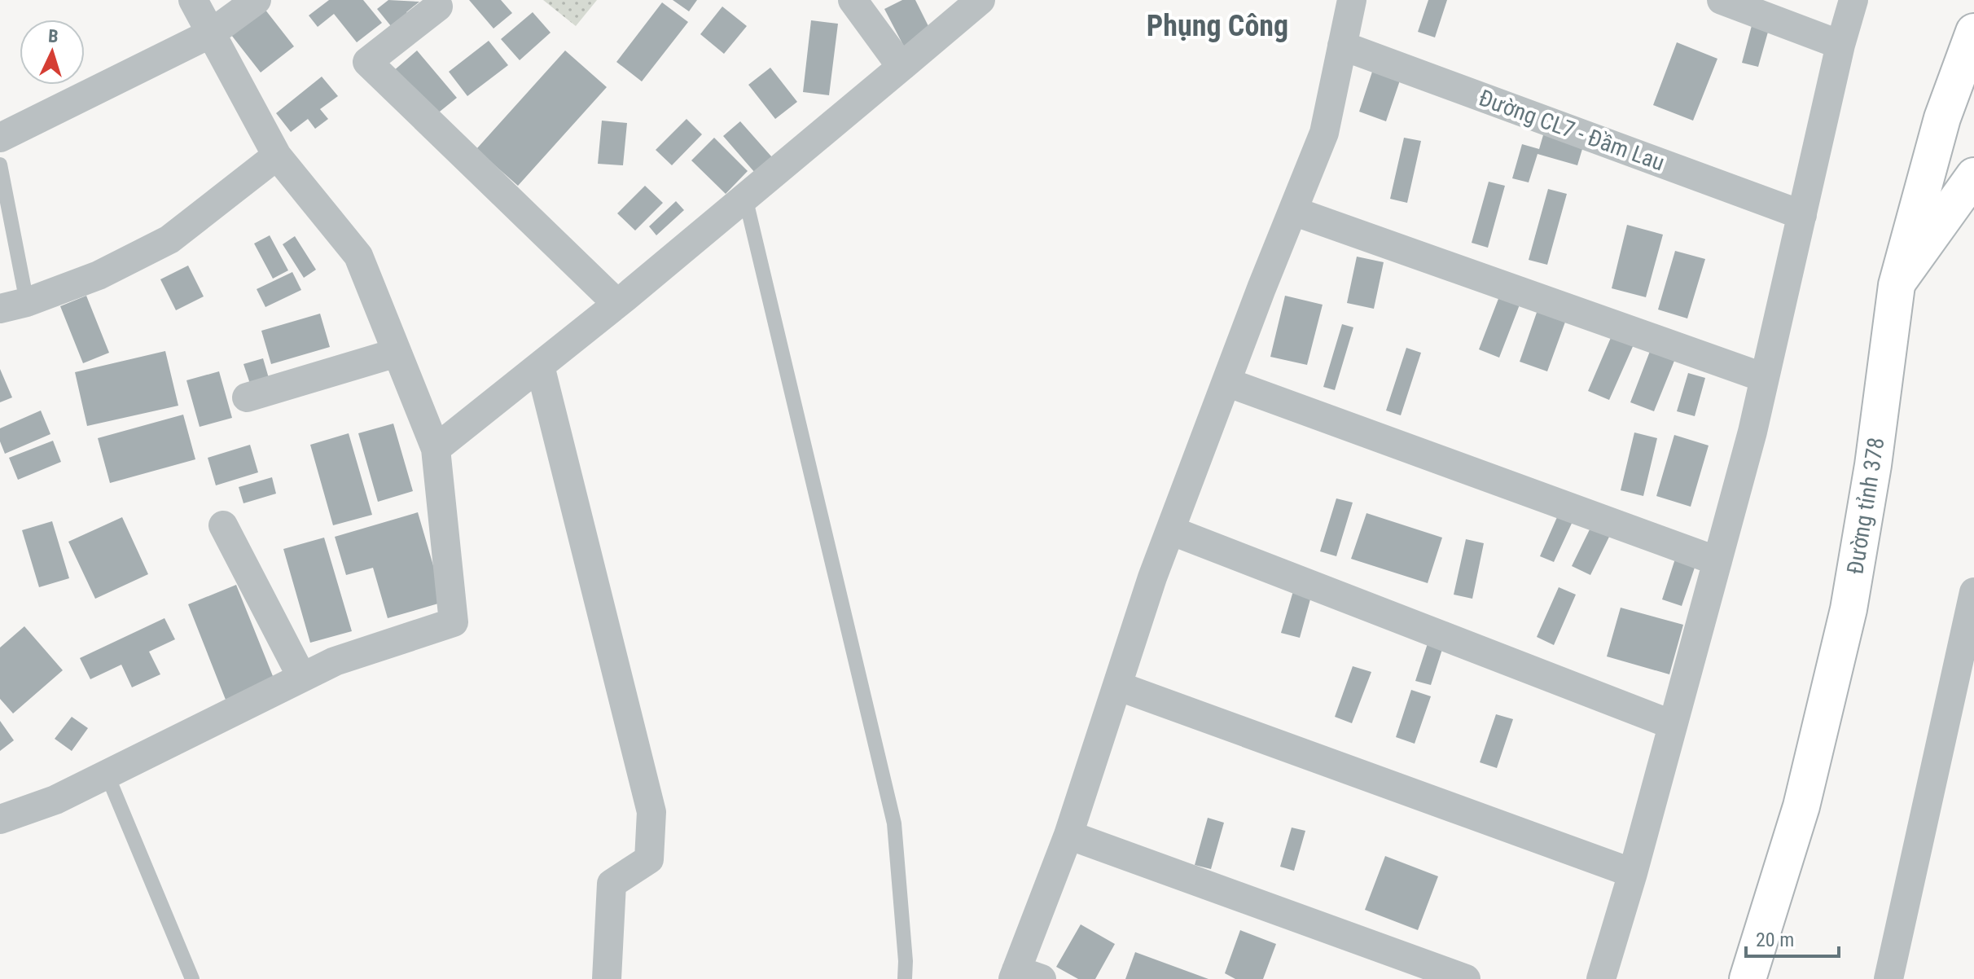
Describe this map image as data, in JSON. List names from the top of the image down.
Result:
{
  "streets": {
    "main road": ["Đường tỉnh 378"],
    "street": ["Đường CL7 - Đầm Lau"]
  },
  "districts": ["Phụng Công"],
  "scale_bar": "20 m",
  "north": "top"
}
